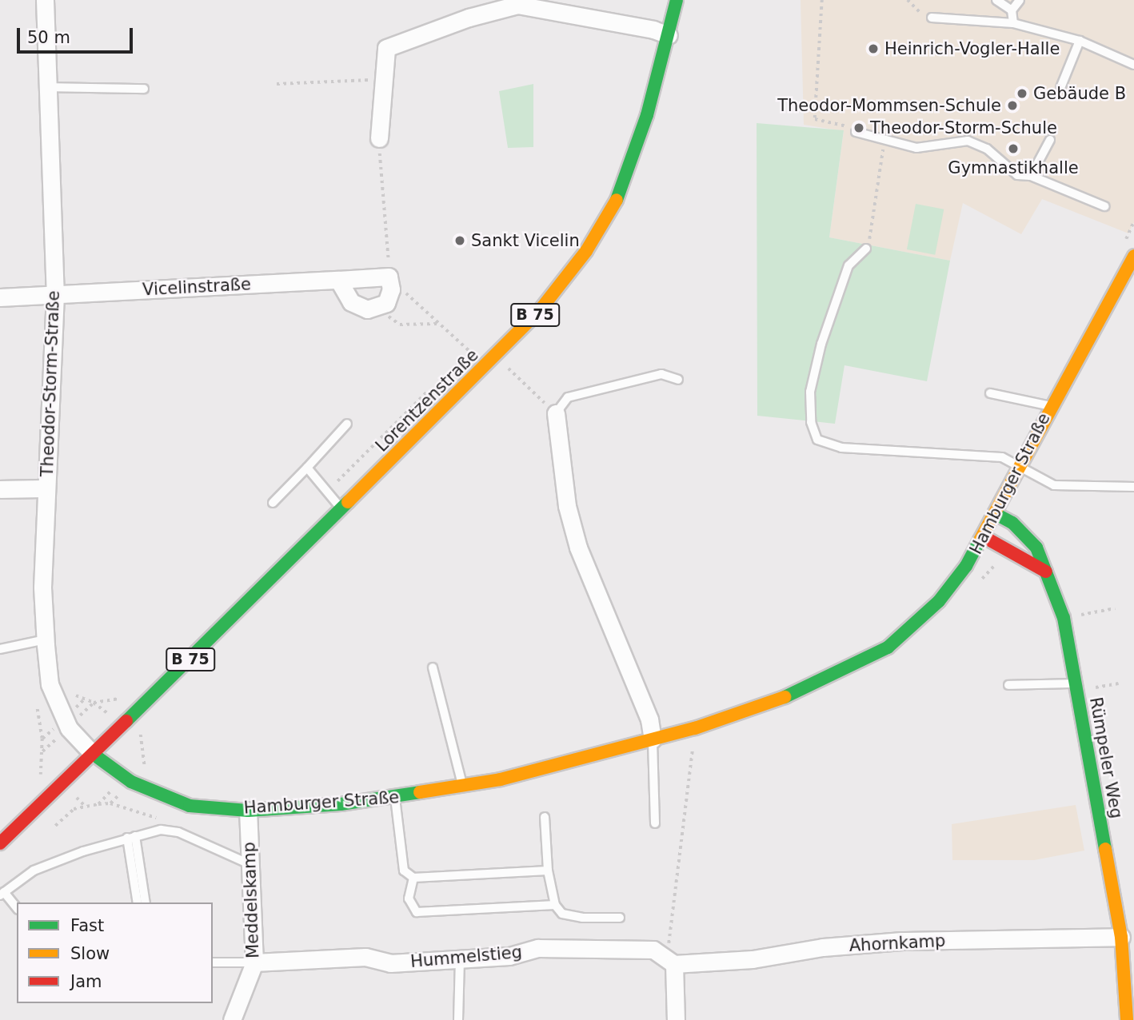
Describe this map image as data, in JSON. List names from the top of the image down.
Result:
{
  "streets": {
    "street": [
      "Vicelinstraße",
      "B 75",
      "Theodor-Storm-Straße",
      "Lorentzenstraße",
      "Hamburger Straße",
      "Rümpeler Weg",
      "Meddelskamp",
      "Ahornkamp",
      "Hummelstieg"
    ]
  },
  "crossings": [
    ["Vicelinstraße", "Theodor-Storm-Straße"],
    ["B 75", "Theodor-Storm-Straße"],
    ["B 75", "Lorentzenstraße"],
    ["B 75", "Hamburger Straße"],
    ["Theodor-Storm-Straße", "Lorentzenstraße"],
    ["Theodor-Storm-Straße", "Hamburger Straße"],
    ["Lorentzenstraße", "Hamburger Straße"],
    ["Hamburger Straße", "Rümpeler Weg"],
    ["Hamburger Straße", "Meddelskamp"],
    ["Rümpeler Weg", "Ahornkamp"],
    ["Meddelskamp", "Hummelstieg"],
    ["Ahornkamp", "Hummelstieg"]
  ],
  "places": [
    "Heinrich-Vogler-Halle",
    "Gebäude B",
    "Theodor-Mommsen-Schule",
    "Theodor-Storm-Schule",
    "Gymnastikhalle",
    "Sankt Vicelin"
  ],
  "legend": ["Fast", "Slow", "Jam"],
  "scale_bar": "50 m"
}
